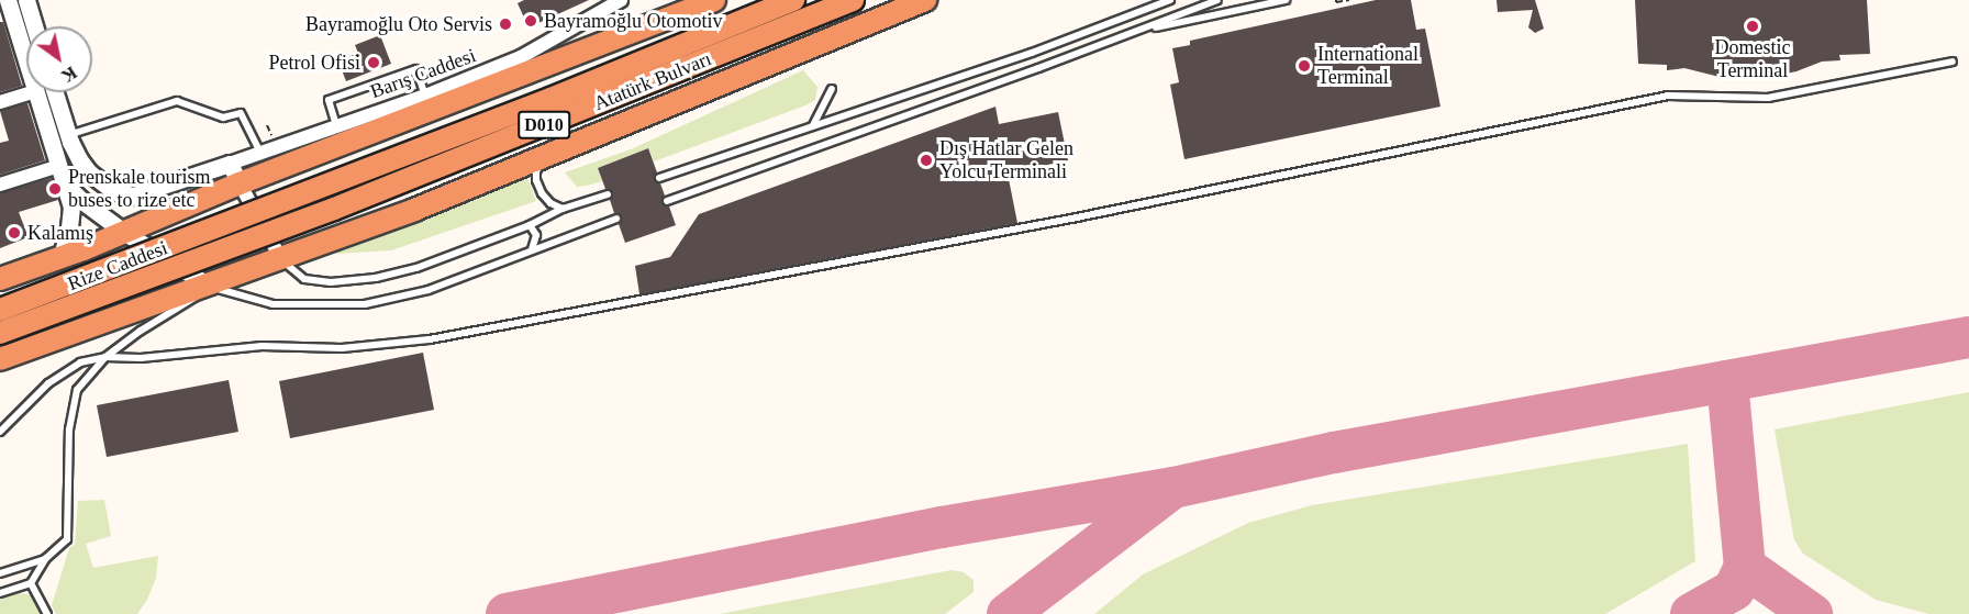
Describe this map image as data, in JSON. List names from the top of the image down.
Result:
{
  "streets": {
    "highway": ["Atatürk Bulvarı", "D010", "Rize Caddesi"],
    "street": ["Barış Caddesi"]
  },
  "crossings": [
    ["Atatürk Bulvarı", "Rize Caddesi"]
  ],
  "places": [
    "Bayramoğlu Otomotiv",
    "Bayramoğlu Oto Servis",
    "Domestic Terminal",
    "Petrol Ofisi",
    "International Terminal",
    "Dış Hatlar Gelen Yolcu Terminali",
    "Prenskale tourism buses to rize etc",
    "Kalamış"
  ],
  "north": "bottom right"
}
